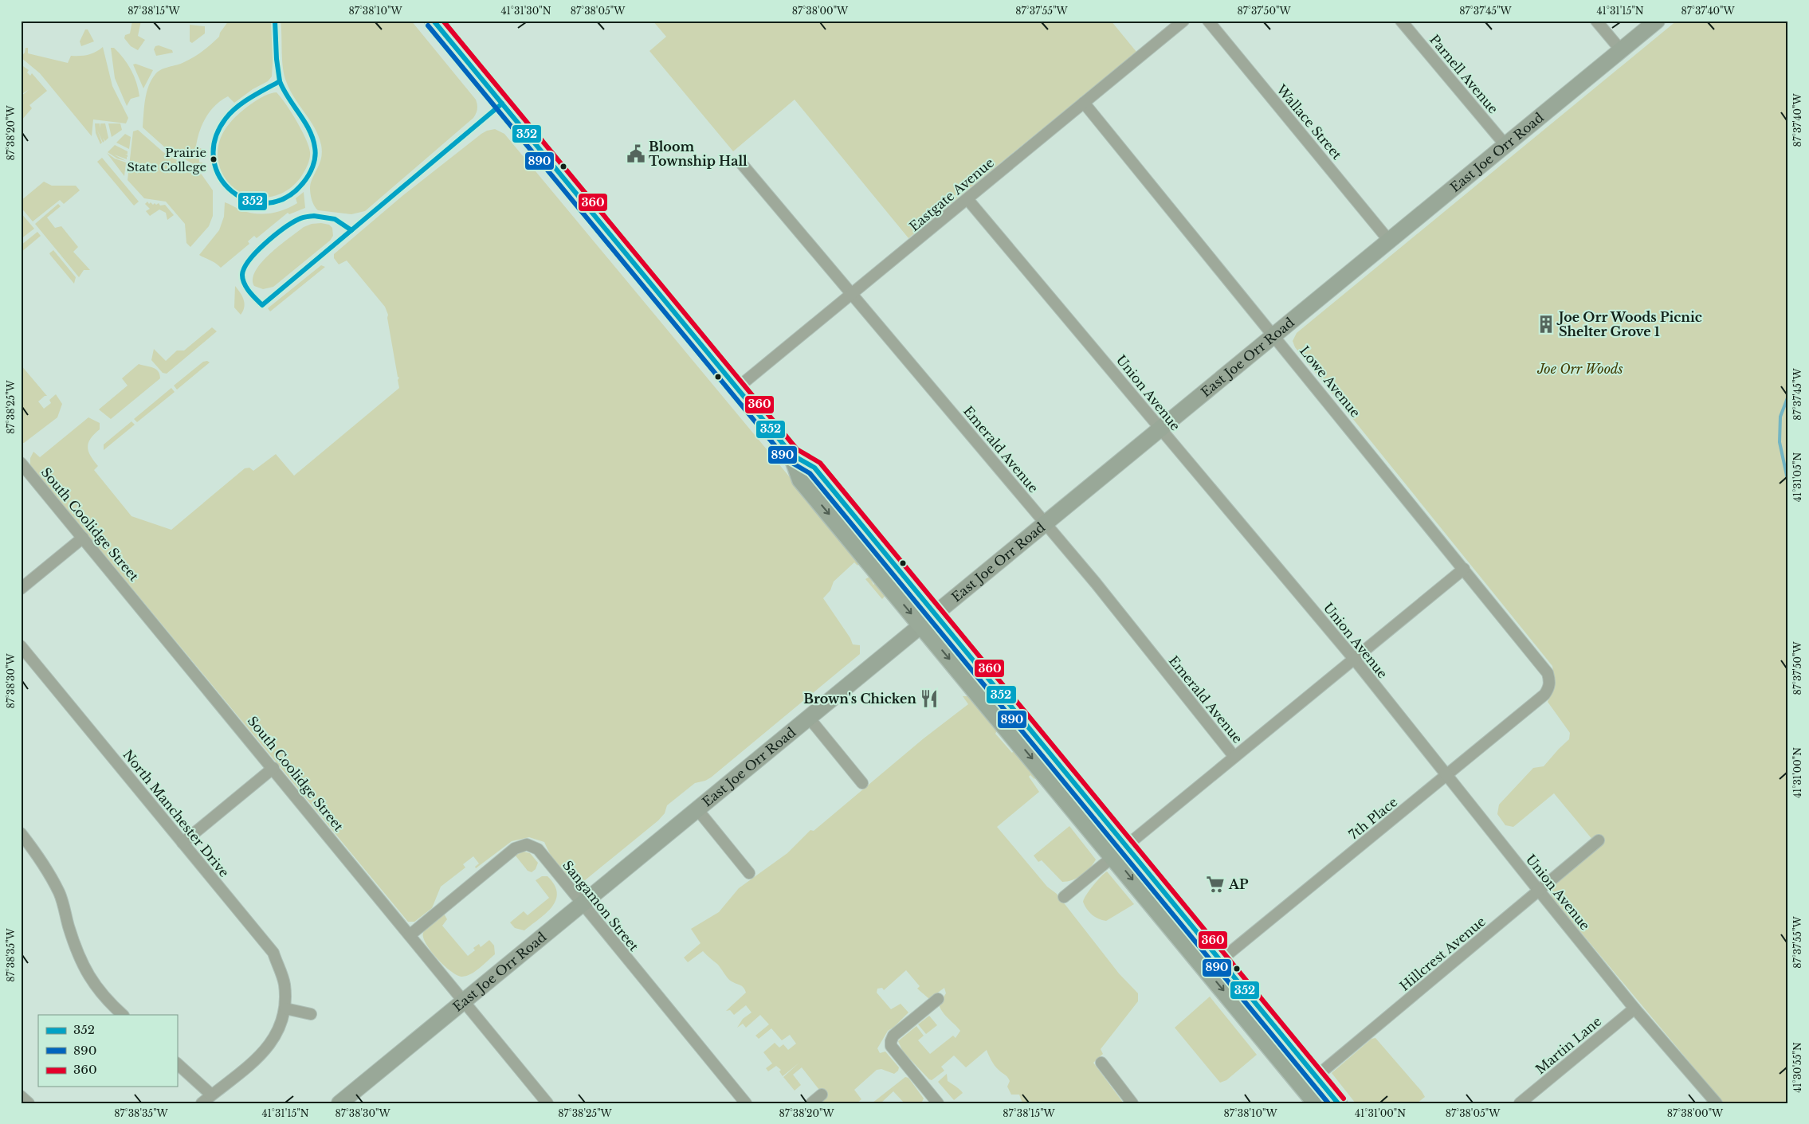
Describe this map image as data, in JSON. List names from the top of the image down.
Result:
{
  "streets": {
    "street": [
      "Parnell Avenue",
      "Wallace Street",
      "East Joe Orr Road",
      "Eastgate Avenue",
      "Lowe Avenue",
      "Union Avenue",
      "Emerald Avenue",
      "South Coolidge Street",
      "North Manchester Drive",
      "7th Place",
      "Sangamon Street",
      "Hillcrest Avenue",
      "Martin Lane"
    ]
  },
  "crossings": [
    ["Parnell Avenue", "East Joe Orr Road"],
    ["Wallace Street", "East Joe Orr Road"],
    ["East Joe Orr Road", "Lowe Avenue"],
    ["East Joe Orr Road", "Union Avenue"],
    ["East Joe Orr Road", "Emerald Avenue"],
    ["East Joe Orr Road", "South Coolidge Street"],
    ["East Joe Orr Road", "Sangamon Street"],
    ["Eastgate Avenue", "Lowe Avenue"],
    ["Eastgate Avenue", "Union Avenue"],
    ["Eastgate Avenue", "Emerald Avenue"],
    ["Lowe Avenue", "7th Place"],
    ["Union Avenue", "7th Place"],
    ["Union Avenue", "Hillcrest Avenue"],
    ["Union Avenue", "Martin Lane"],
    ["South Coolidge Street", "Sangamon Street"]
  ],
  "parks": ["Joe Orr Woods"],
  "places": {
    "public building": ["Bloom Township Hall"],
    "other": ["Prairie State College"],
    "building": ["Joe Orr Woods Picnic Shelter Grove 1"],
    "restaurant": ["Brown's Chicken"],
    "supermarket": ["AP"]
  },
  "lines": ["transit line 352", "transit line 360", "transit line 890"],
  "legend": ["352", "890", "360"],
  "coordinates": [
    "87°38'15\"W",
    "87°38'10\"W",
    "41°31'30\"N",
    "87°38'05\"W",
    "87°38'00\"W",
    "87°37'55\"W",
    "87°37'50\"W",
    "87°37'45\"W",
    "41°31'15\"N",
    "87°37'40\"W",
    "87°38'20\"W",
    "87°38'25\"W",
    "41°31'05\"N",
    "87°38'30\"W",
    "41°31'00\"N",
    "87°38'35\"W",
    "41°30'55\"N"
  ]
}
